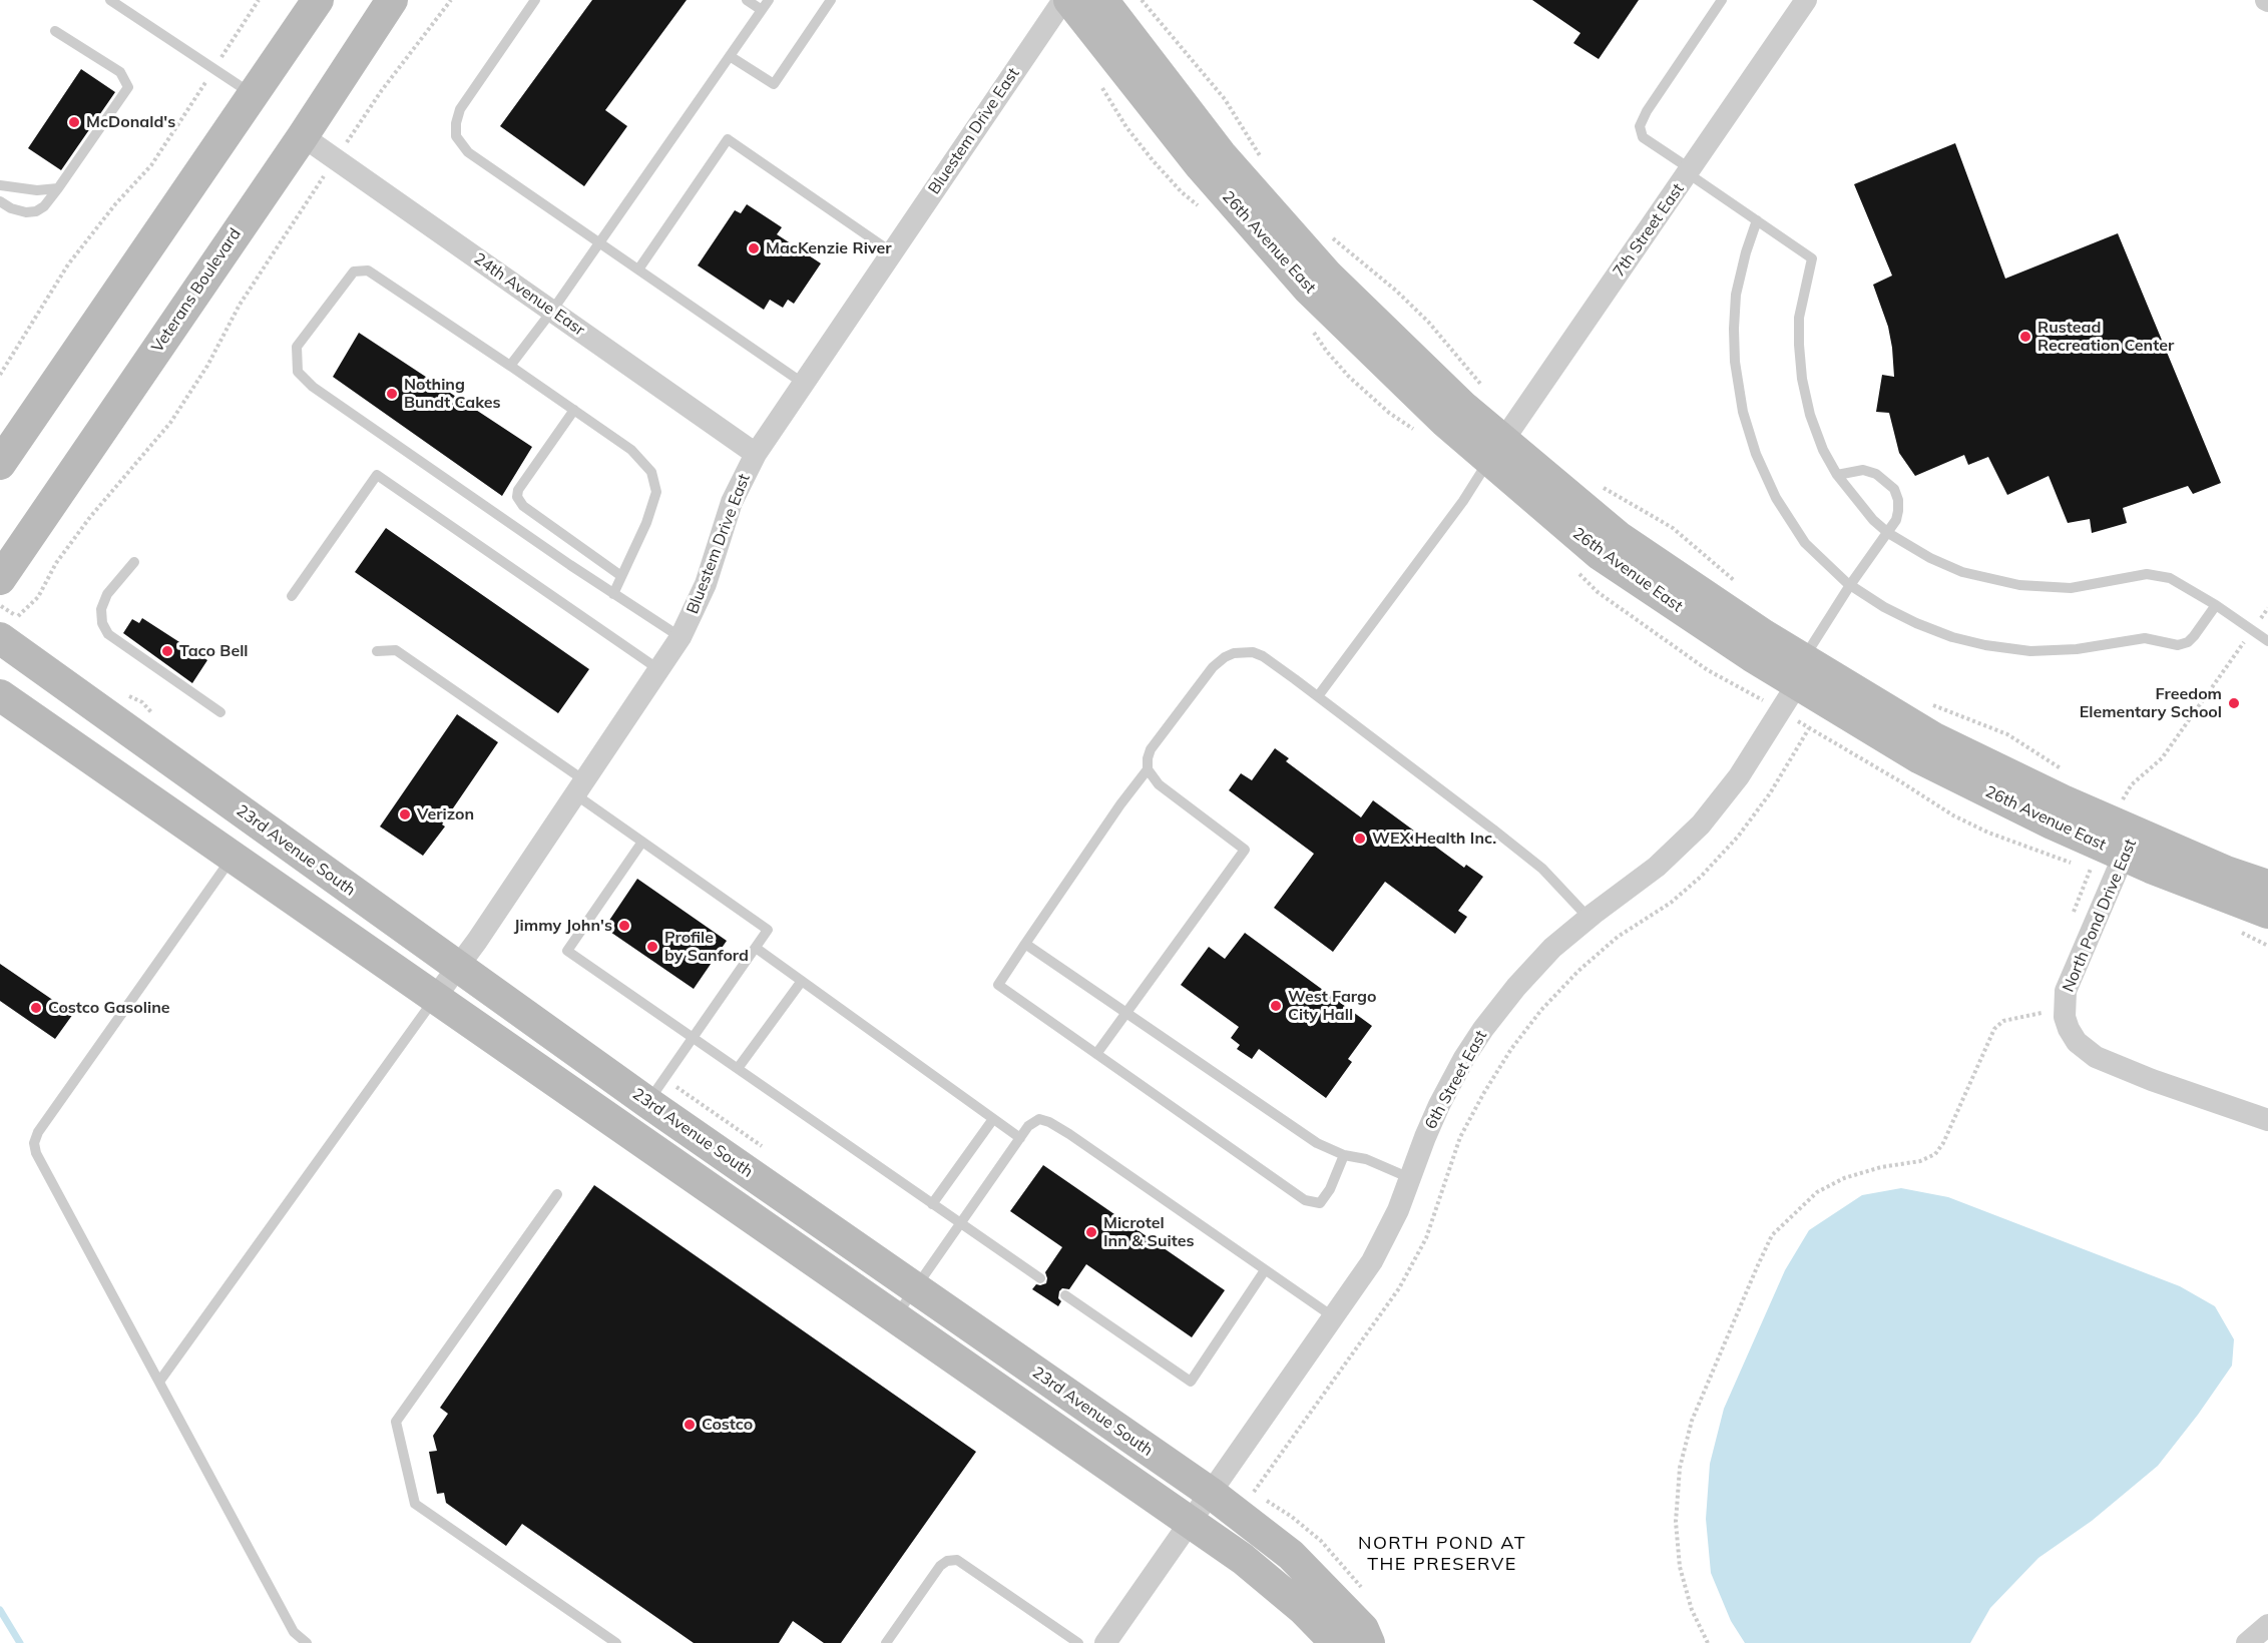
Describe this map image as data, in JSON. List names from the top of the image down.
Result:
{
  "streets": {
    "street": [
      "Bluestem Drive East",
      "7th Street East",
      "26th Avenue East",
      "Veterans Boulevard",
      "24th Avenue Easr",
      "23rd Avenue South",
      "North Pond Drive East",
      "6th Street East"
    ]
  },
  "crossings": [
    ["Bluestem Drive East", "24th Avenue Easr"],
    ["Bluestem Drive East", "23rd Avenue South"],
    ["7th Street East", "26th Avenue East"],
    ["26th Avenue East", "North Pond Drive East"],
    ["26th Avenue East", "6th Street East"],
    ["Veterans Boulevard", "24th Avenue Easr"],
    ["23rd Avenue South", "6th Street East"]
  ],
  "districts": ["NORTH POND AT THE PRESERVE"],
  "places": [
    "McDonald's",
    "MacKenzie River",
    "Rustead Recreation Center",
    "Nothing Bundt Cakes",
    "Taco Bell",
    "Freedom Elementary School",
    "Verizon",
    "WEX Health Inc.",
    "Jimmy John's",
    "Profile by Sanford",
    "West Fargo City Hall",
    "Costco Gasoline",
    "Microtel Inn & Suites",
    "Costco"
  ]
}
